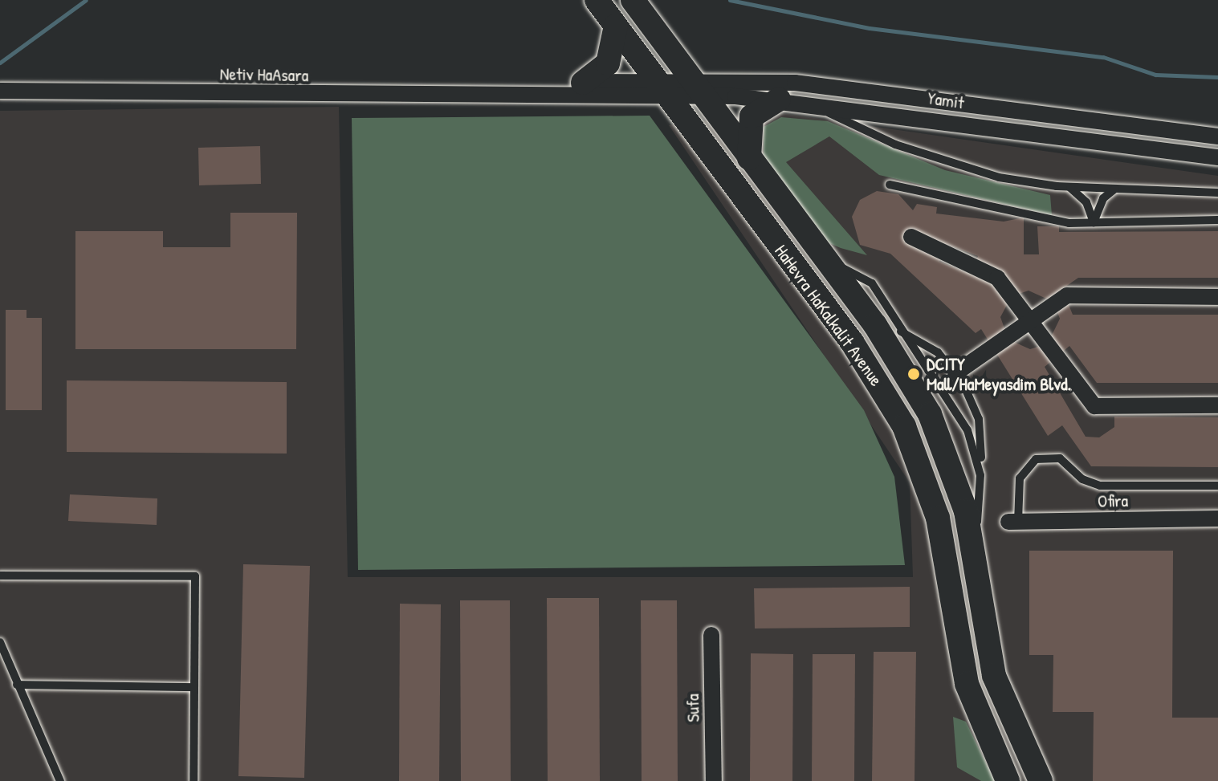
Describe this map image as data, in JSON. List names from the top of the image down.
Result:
{
  "streets": {
    "main road": ["HaHevra HaKalkalit Avenue"],
    "street": [
      "Netiv HaAsara",
      "Yamit",
      "Ofira",
      "Sufa"
    ]
  },
  "crossings": [
    ["Netiv HaAsara", "Yamit"],
    ["Netiv HaAsara", "HaHevra HaKalkalit Avenue"],
    ["Yamit", "HaHevra HaKalkalit Avenue"]
  ],
  "places": ["DCITY Mall/HaMeyasdim Blvd."]
}
